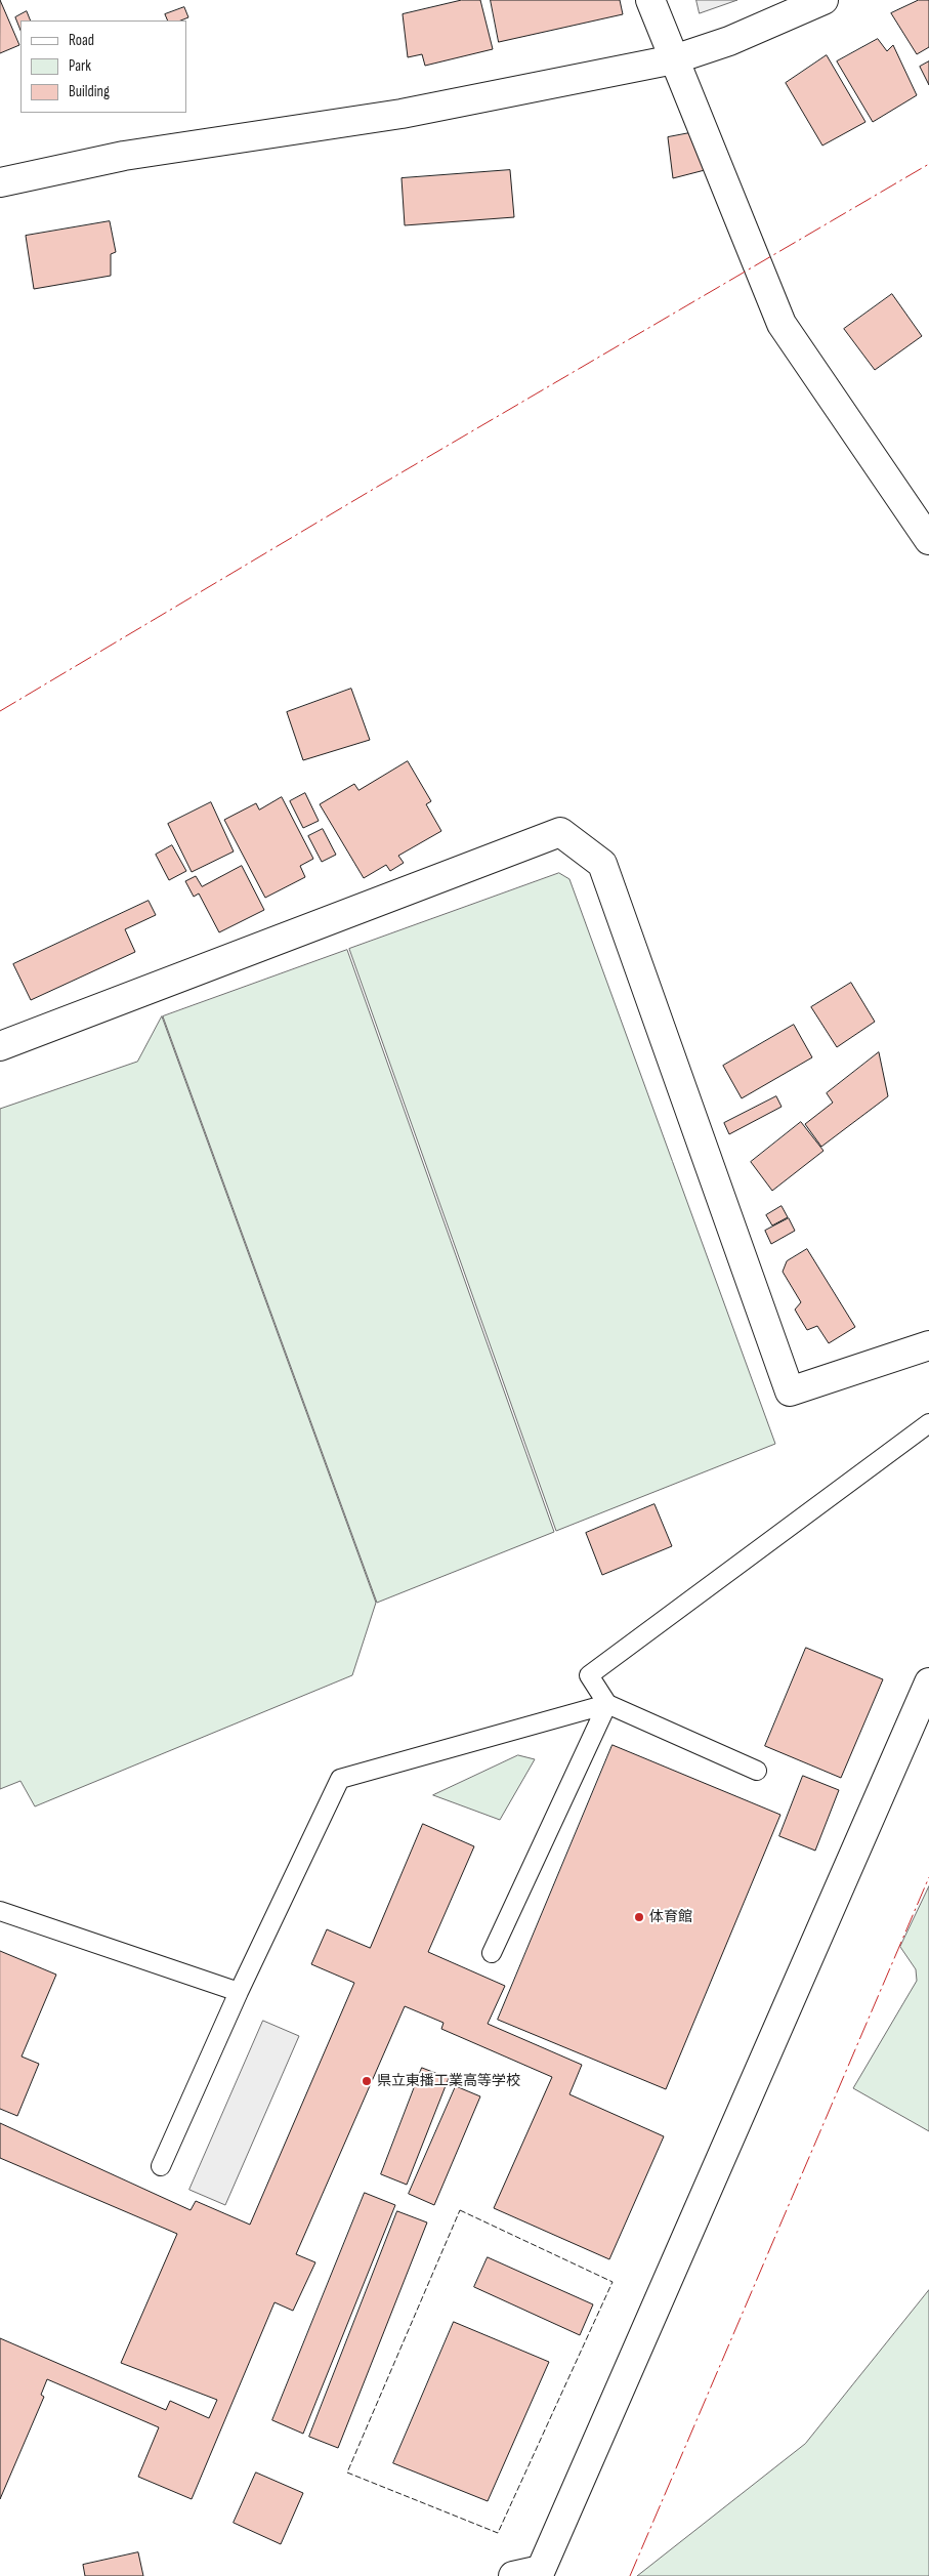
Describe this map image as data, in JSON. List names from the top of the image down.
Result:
{
  "places": ["体育館", "県立東播工業高等学校"],
  "legend": ["Road", "Park", "Building"]
}
